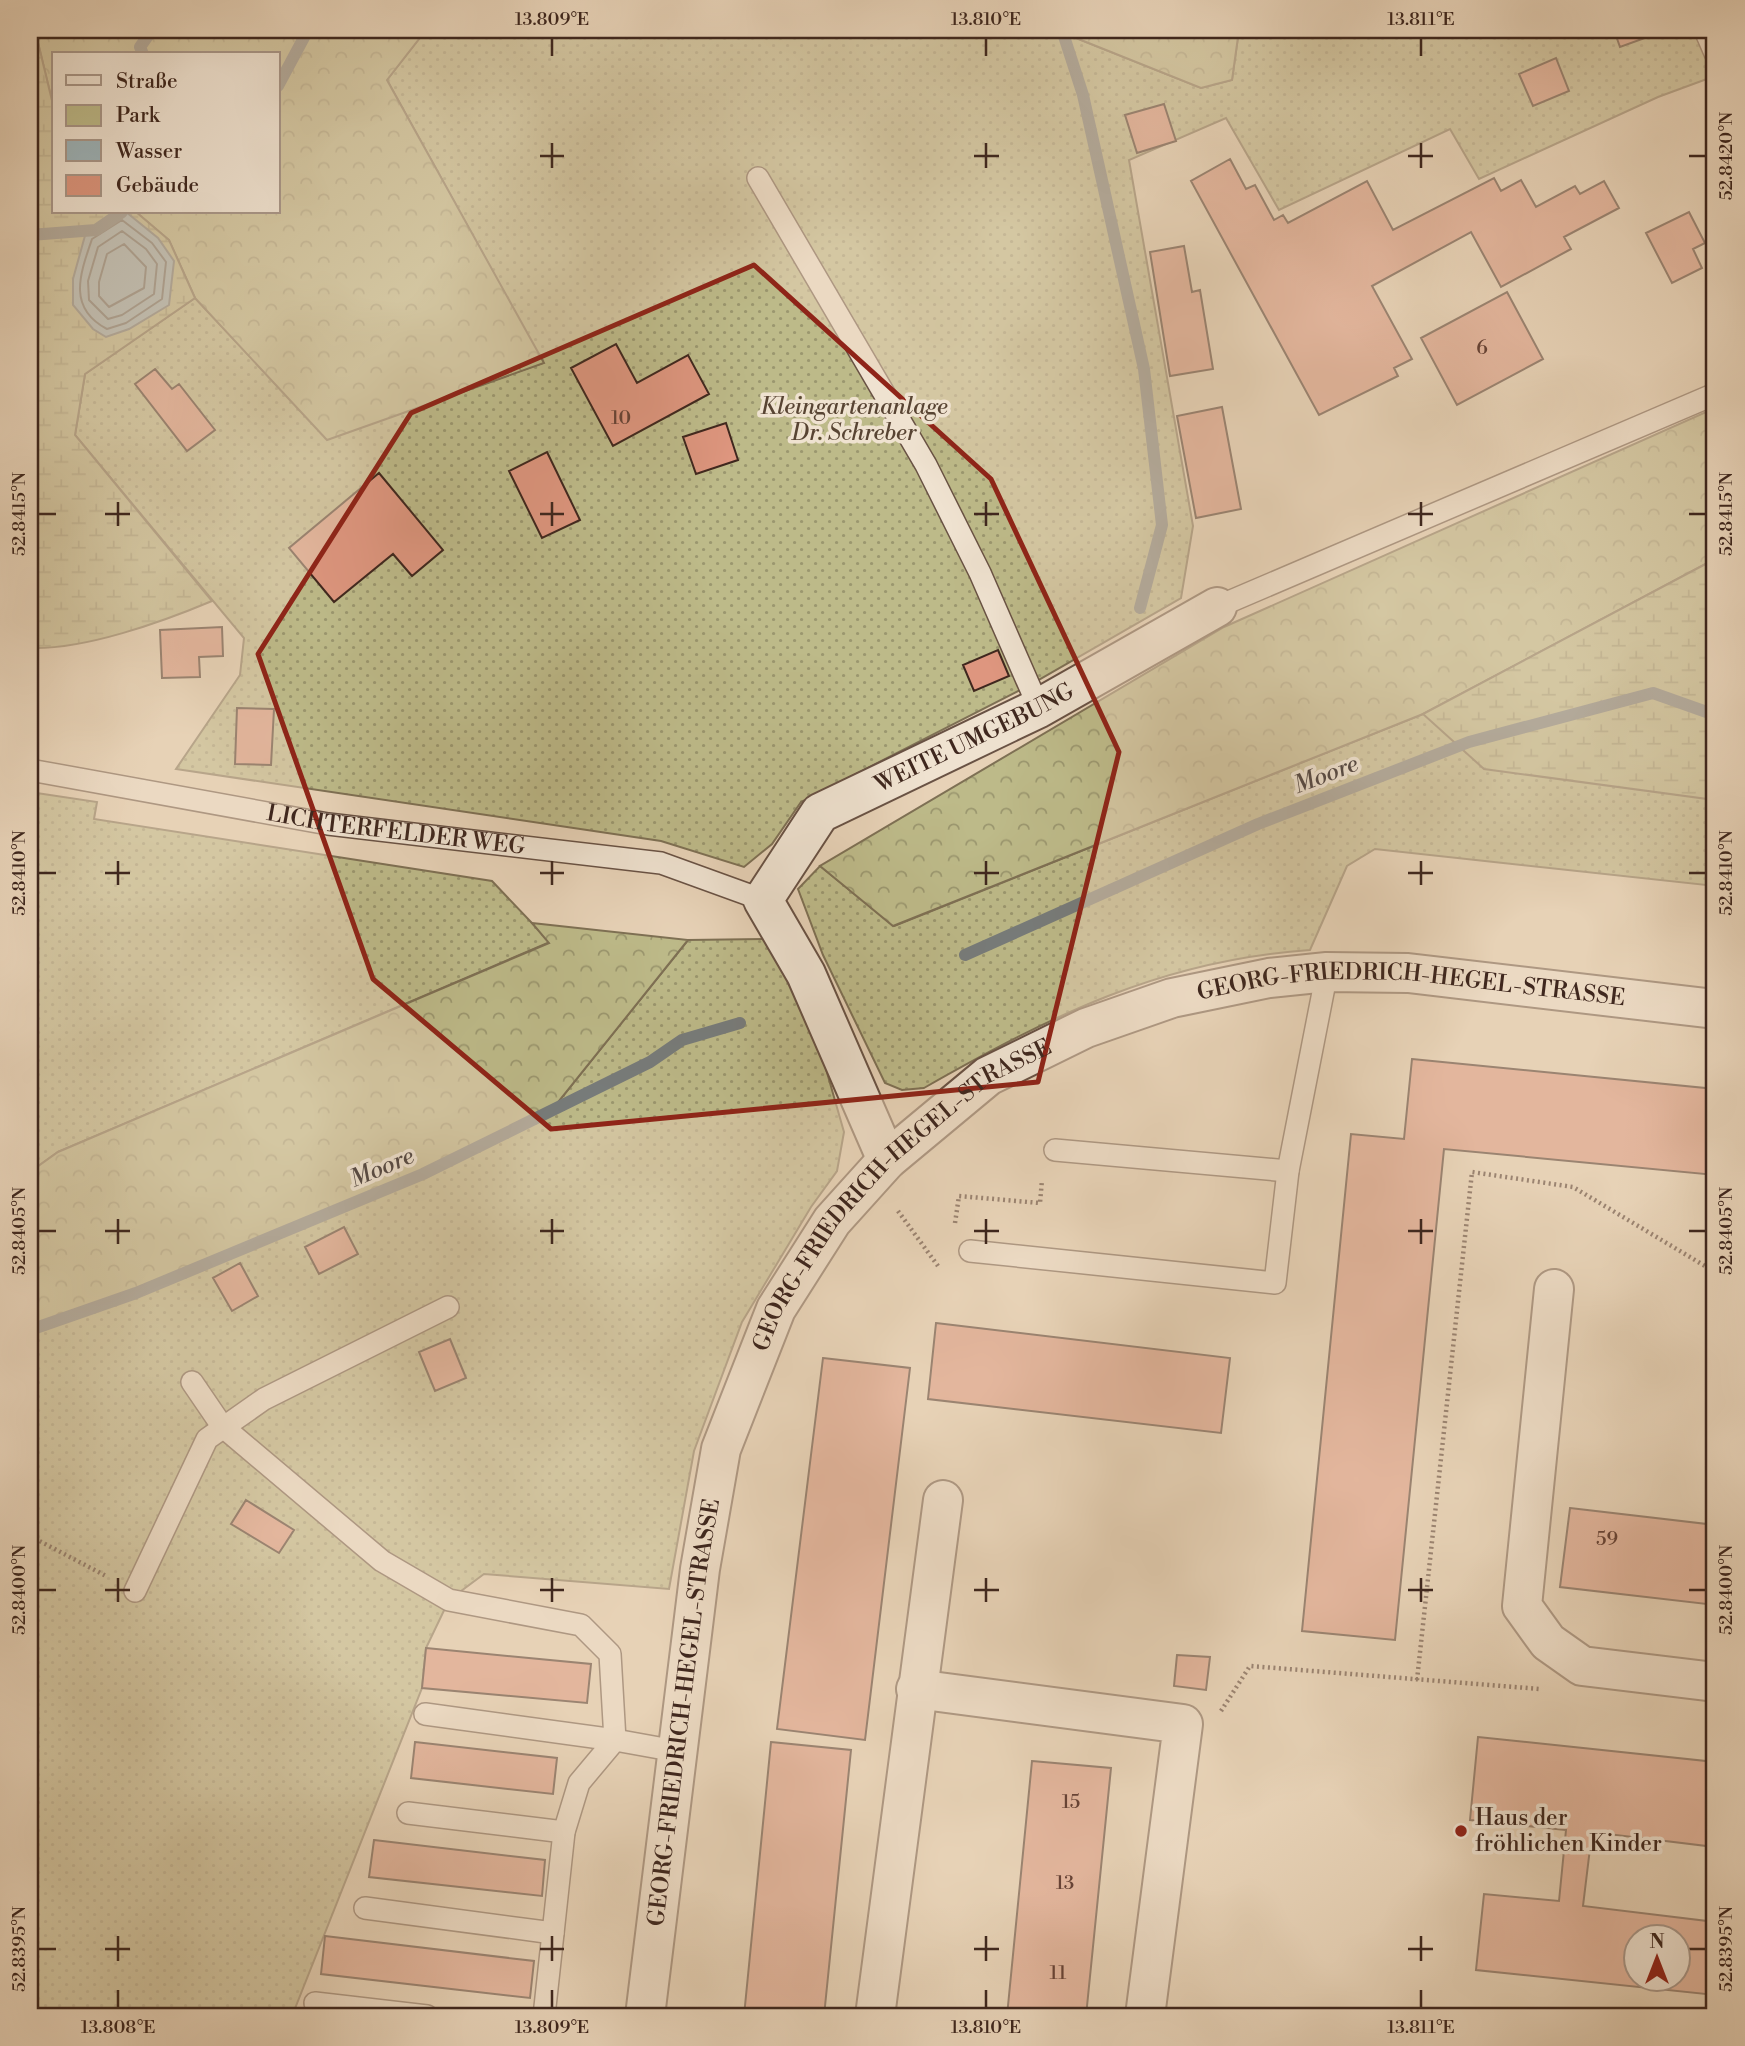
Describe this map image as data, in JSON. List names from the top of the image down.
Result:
{
  "streets": {
    "street": ["WEITE UMGEBUNG", "GEORG-FRIEDRICH-HEGEL-STRASSE"],
    "lane": ["LICHTERFELDER WEG"]
  },
  "crossings": [
    ["WEITE UMGEBUNG", "LICHTERFELDER WEG"]
  ],
  "water": ["Moore"],
  "parks": ["Kleingartenanlage Dr. Schreber"],
  "places": ["Haus der fröhlichen Kinder"],
  "house_numbers": [
    "6",
    "10",
    "59",
    "15",
    "13",
    "11"
  ],
  "legend": [
    "Straße",
    "Park",
    "Wasser",
    "Gebäude"
  ],
  "north": "top",
  "coordinates": [
    "13.809°E",
    "13.810°E",
    "13.811°E",
    "52.8420°N",
    "52.8415°N",
    "52.8410°N",
    "52.8405°N",
    "52.8400°N",
    "52.8395°N",
    "13.808°E"
  ]
}
